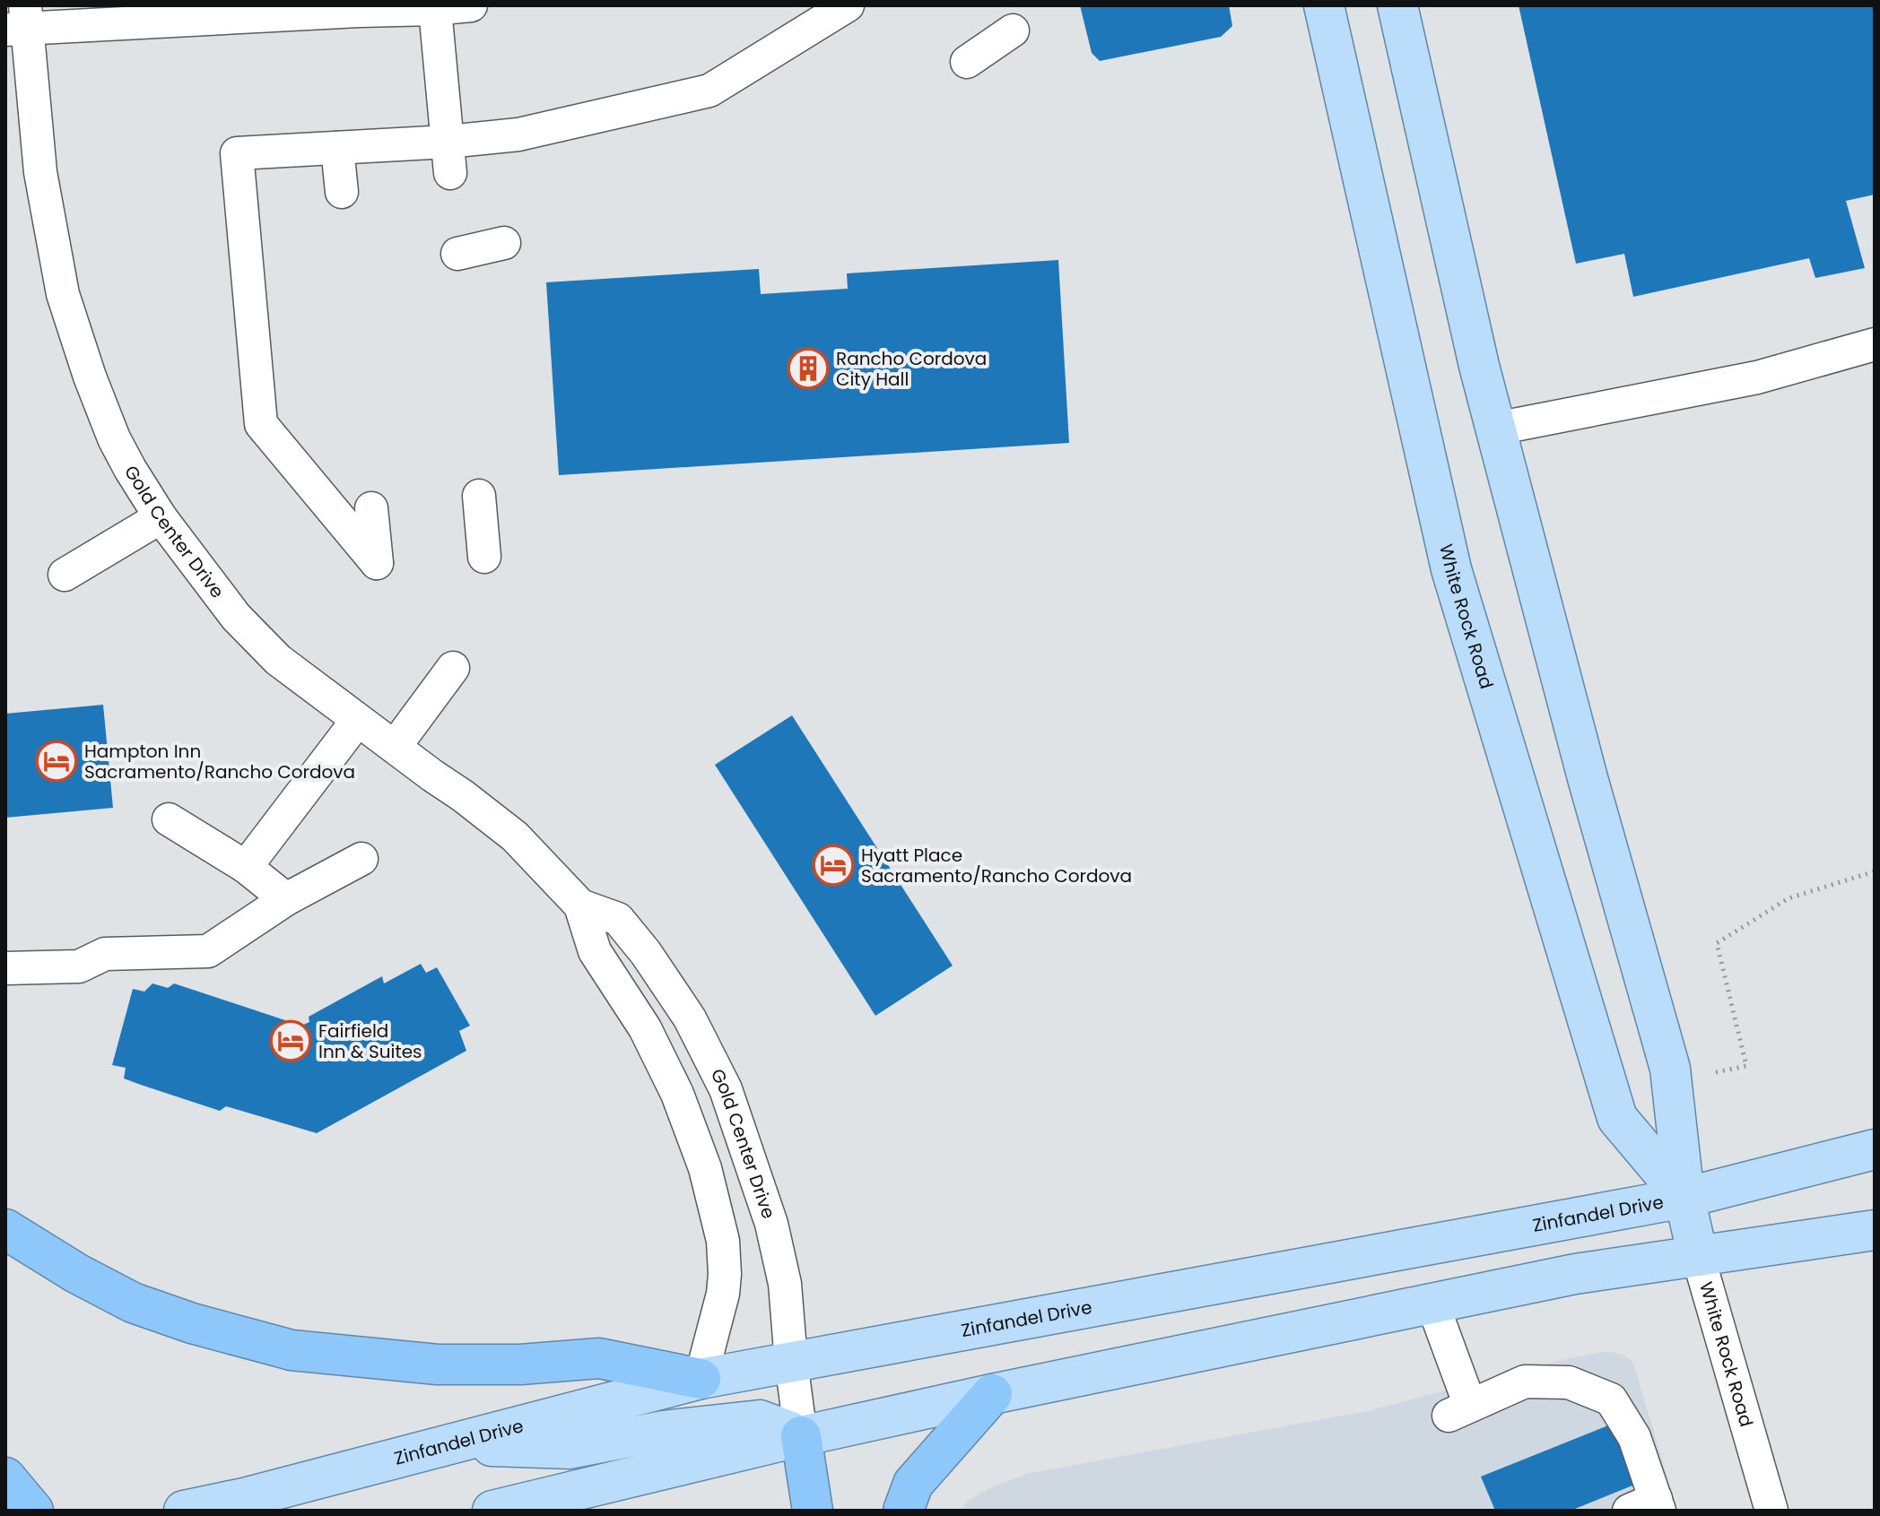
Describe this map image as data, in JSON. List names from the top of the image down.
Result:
{
  "streets": {
    "main road": ["White Rock Road", "Zinfandel Drive"],
    "street": ["Gold Center Drive"]
  },
  "crossings": [
    ["Gold Center Drive", "Zinfandel Drive"],
    ["White Rock Road", "Zinfandel Drive"]
  ],
  "places": {
    "building": ["Rancho Cordova City Hall"],
    "hotel": ["Hampton Inn Sacramento/Rancho Cordova", "Hyatt Place Sacramento/Rancho Cordova", "Fairfield Inn & Suites"]
  }
}
